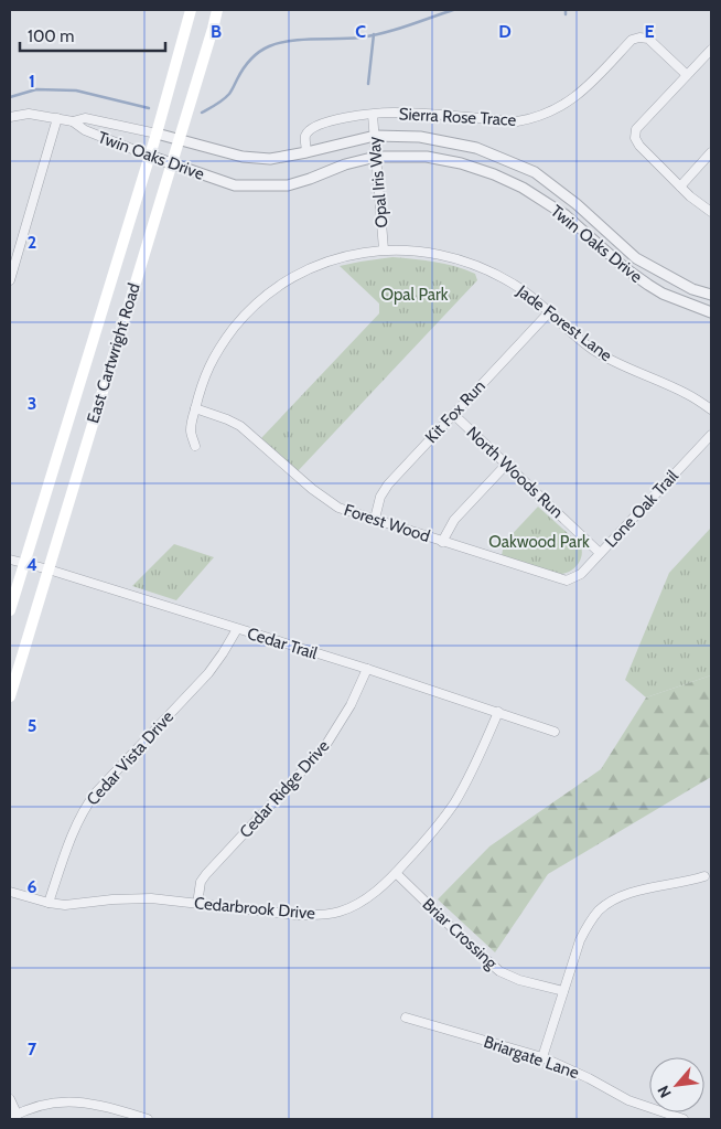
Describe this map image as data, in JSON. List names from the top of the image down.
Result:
{
  "streets": {
    "main road": ["East Cartwright Road"],
    "street": [
      "Sierra Rose Trace",
      "Twin Oaks Drive",
      "Opal Iris Way",
      "Jade Forest Lane",
      "Kit Fox Run",
      "North Woods Run",
      "Lone Oak Trail",
      "Forest Wood",
      "Cedar Trail",
      "Cedar Vista Drive",
      "Cedar Ridge Drive",
      "Cedarbrook Drive",
      "Briar Crossing",
      "Briargate Lane"
    ]
  },
  "crossings": [
    ["Sierra Rose Trace", "Twin Oaks Drive"],
    ["Sierra Rose Trace", "Opal Iris Way"],
    ["Twin Oaks Drive", "Opal Iris Way"],
    ["Twin Oaks Drive", "East Cartwright Road"],
    ["Opal Iris Way", "Jade Forest Lane"],
    ["Jade Forest Lane", "Kit Fox Run"],
    ["Jade Forest Lane", "Forest Wood"],
    ["East Cartwright Road", "Cedar Trail"],
    ["Kit Fox Run", "North Woods Run"],
    ["Kit Fox Run", "Forest Wood"],
    ["North Woods Run", "Lone Oak Trail"],
    ["Lone Oak Trail", "Forest Wood"],
    ["Cedar Trail", "Cedar Vista Drive"],
    ["Cedar Trail", "Cedar Ridge Drive"],
    ["Cedar Trail", "Cedarbrook Drive"],
    ["Cedar Vista Drive", "Cedarbrook Drive"],
    ["Cedar Ridge Drive", "Cedarbrook Drive"],
    ["Cedarbrook Drive", "Briar Crossing"]
  ],
  "parks": ["Opal Park", "Oakwood Park"],
  "scale_bar": "100 m",
  "north": "bottom left",
  "grid": {
    "columns": [
      "B",
      "C",
      "D",
      "E"
    ],
    "rows": [
      "1",
      "2",
      "3",
      "4",
      "5",
      "6",
      "7"
    ]
  }
}
